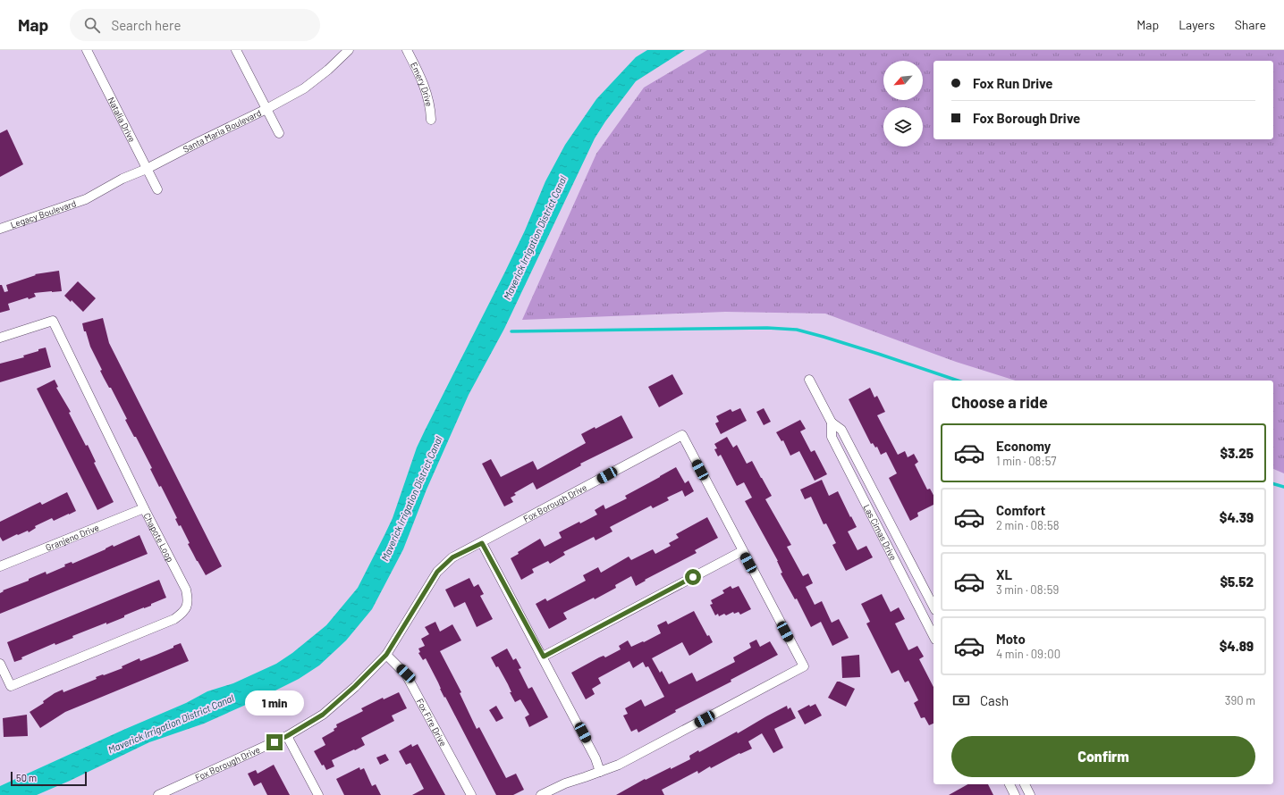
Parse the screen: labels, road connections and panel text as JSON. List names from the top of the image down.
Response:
{
  "streets": {
    "street": [
      "Emery Drive",
      "Natalia Drive",
      "Santa Maria Boulevard",
      "Legacy Boulevard",
      "Fox Borough Drive",
      "Las Cimas Drive",
      "Chapote Loop",
      "Granjeno Drive",
      "Fox Fire Drive"
    ]
  },
  "crossings": [
    ["Natalia Drive", "Santa Maria Boulevard"],
    ["Santa Maria Boulevard", "Legacy Boulevard"],
    ["Fox Borough Drive", "Fox Fire Drive"],
    ["Chapote Loop", "Granjeno Drive"]
  ],
  "water": ["Maverick Irrigation District Canal"],
  "scale_bar": "50 m",
  "north": "bottom left",
  "page": {
    "header": "Map",
    "search": "Search here",
    "nav": ["Map", "Layers", "Share"],
    "banner": ["Fox Run Drive", "Fox Borough Drive"],
    "heading": "Choose a ride",
    "list": [
      {
        "name": "Economy",
        "note": "1 min · 08:57",
        "value": "$3.25"
      },
      {
        "name": "Comfort",
        "note": "2 min · 08:58",
        "value": "$4.39"
      },
      {
        "name": "XL",
        "note": "3 min · 08:59",
        "value": "$5.52"
      },
      {
        "name": "Moto",
        "note": "4 min · 09:00",
        "value": "$4.89"
      }
    ],
    "pay": ["Cash", "390 m"],
    "bubble": "1 min",
    "buttons": "Confirm",
    "scale": "50 m"
  }
}
